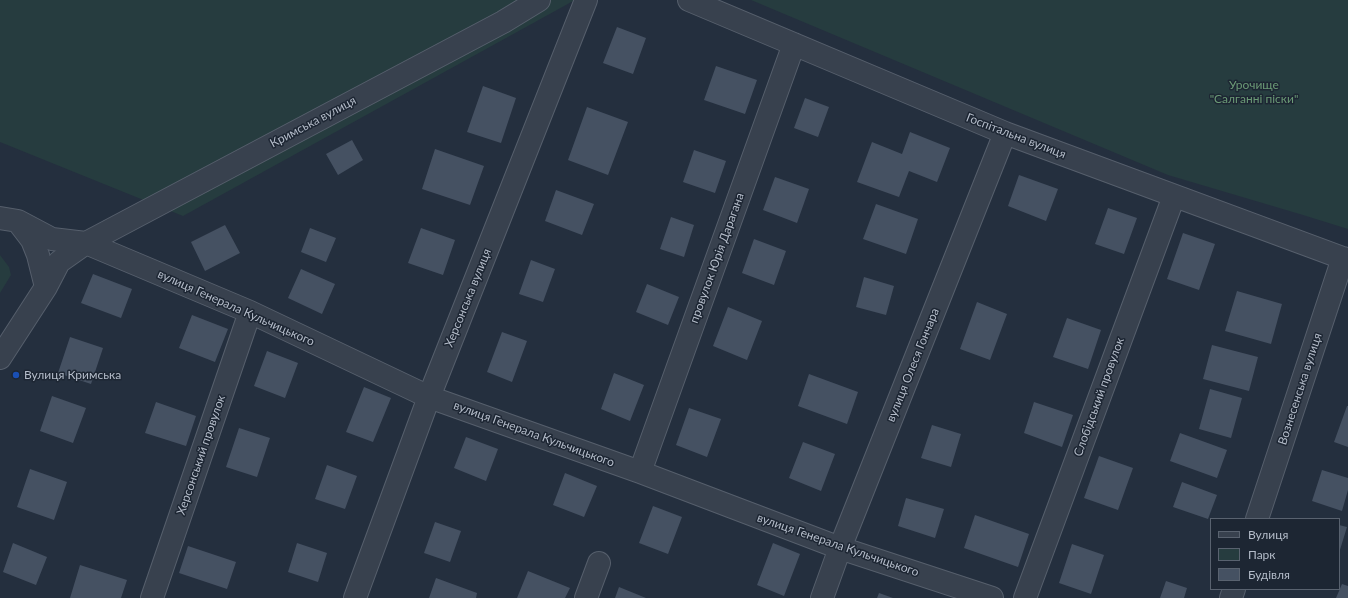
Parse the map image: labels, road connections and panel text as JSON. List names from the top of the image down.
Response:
{
  "streets": {
    "street": [
      "Кримська вулиця",
      "Госпітальна вулиця",
      "провулок Юрія Дарагана",
      "Херсонська вулиця",
      "вулиця Генерала Кульчицького",
      "вулиця Олеся Гончара",
      "Вознесенська вулиця",
      "Слобідський провулок",
      "Херсонський провулок"
    ]
  },
  "crossings": [
    ["Кримська вулиця", "вулиця Генерала Кульчицького"],
    ["Госпітальна вулиця", "провулок Юрія Дарагана"],
    ["Госпітальна вулиця", "вулиця Олеся Гончара"],
    ["Госпітальна вулиця", "Вознесенська вулиця"],
    ["Госпітальна вулиця", "Слобідський провулок"],
    ["провулок Юрія Дарагана", "вулиця Генерала Кульчицького"],
    ["Херсонська вулиця", "вулиця Генерала Кульчицького"],
    ["вулиця Генерала Кульчицького", "вулиця Олеся Гончара"],
    ["вулиця Генерала Кульчицького", "Херсонський провулок"]
  ],
  "parks": ["Урочище \"Салганні піски\""],
  "places": ["Вулиця Кримська"],
  "legend": ["Вулиця", "Парк", "Будівля"]
}
